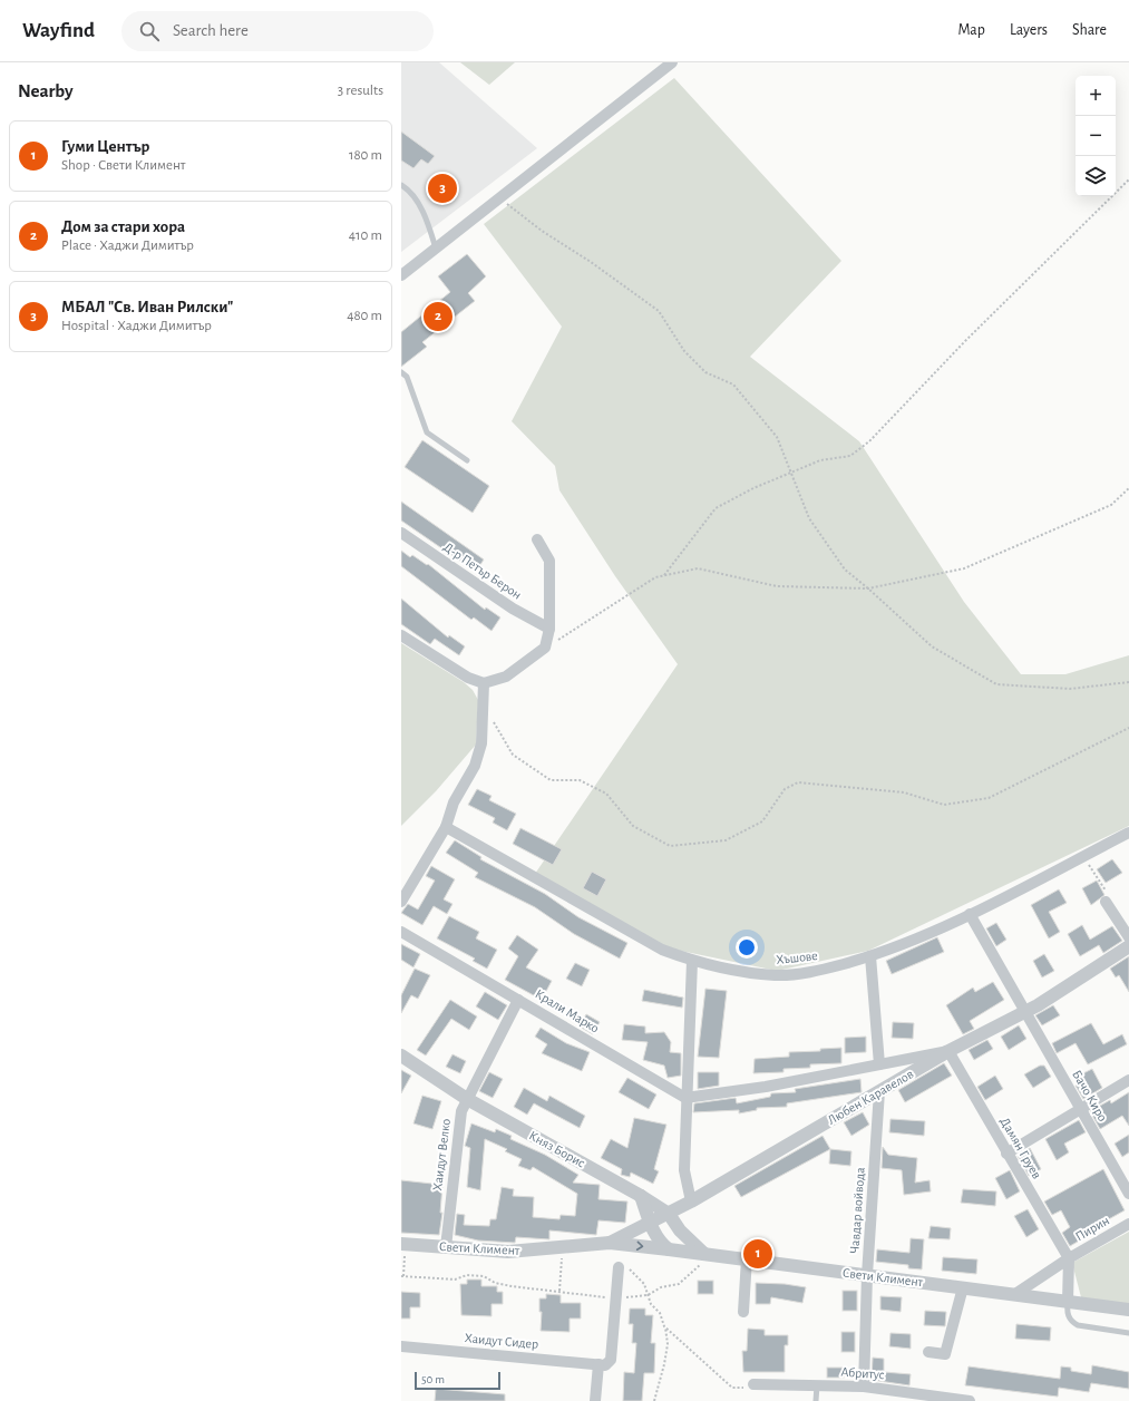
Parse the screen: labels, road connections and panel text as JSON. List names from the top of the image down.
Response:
{
  "streets": {
    "street": [
      "Д-р Петър Берон",
      "Хъшове",
      "Крали Марко",
      "Бачо Киро",
      "Любен Каравелов",
      "Дамян Груев",
      "Княз Борис",
      "Хаидут Велко",
      "Чавдар войвода",
      "Пирин",
      "Свети Климент",
      "Хаидут Сидер",
      "Абритус"
    ]
  },
  "crossings": [
    ["Хъшове", "Бачо Киро"],
    ["Крали Марко", "Хаидут Велко"],
    ["Бачо Киро", "Любен Каравелов"],
    ["Любен Каравелов", "Дамян Груев"],
    ["Любен Каравелов", "Княз Борис"],
    ["Любен Каравелов", "Чавдар войвода"],
    ["Любен Каравелов", "Свети Климент"],
    ["Дамян Груев", "Пирин"],
    ["Княз Борис", "Хаидут Велко"],
    ["Княз Борис", "Свети Климент"],
    ["Хаидут Велко", "Свети Климент"],
    ["Чавдар войвода", "Свети Климент"],
    ["Чавдар войвода", "Абритус"],
    ["Пирин", "Свети Климент"]
  ],
  "scale_bar": "50 m",
  "page": {
    "header": "Wayfind",
    "search": "Search here",
    "nav": ["Map", "Layers", "Share"],
    "heading": ["Nearby", "3 results"],
    "map_buttons": ["+", "−"],
    "list": [
      {
        "mark": "1",
        "name": "Гуми Център",
        "note": "Shop · Свети Климент",
        "value": "180 m"
      },
      {
        "mark": "2",
        "name": "Дом за стари хора",
        "note": "Place · Хаджи Димитър",
        "value": "410 m"
      },
      {
        "mark": "3",
        "name": "МБАЛ \"Св. Иван Рилски\"",
        "note": "Hospital · Хаджи Димитър",
        "value": "480 m"
      }
    ],
    "pins": ["3", "2", "1"],
    "scale": "50 m"
  }
}
